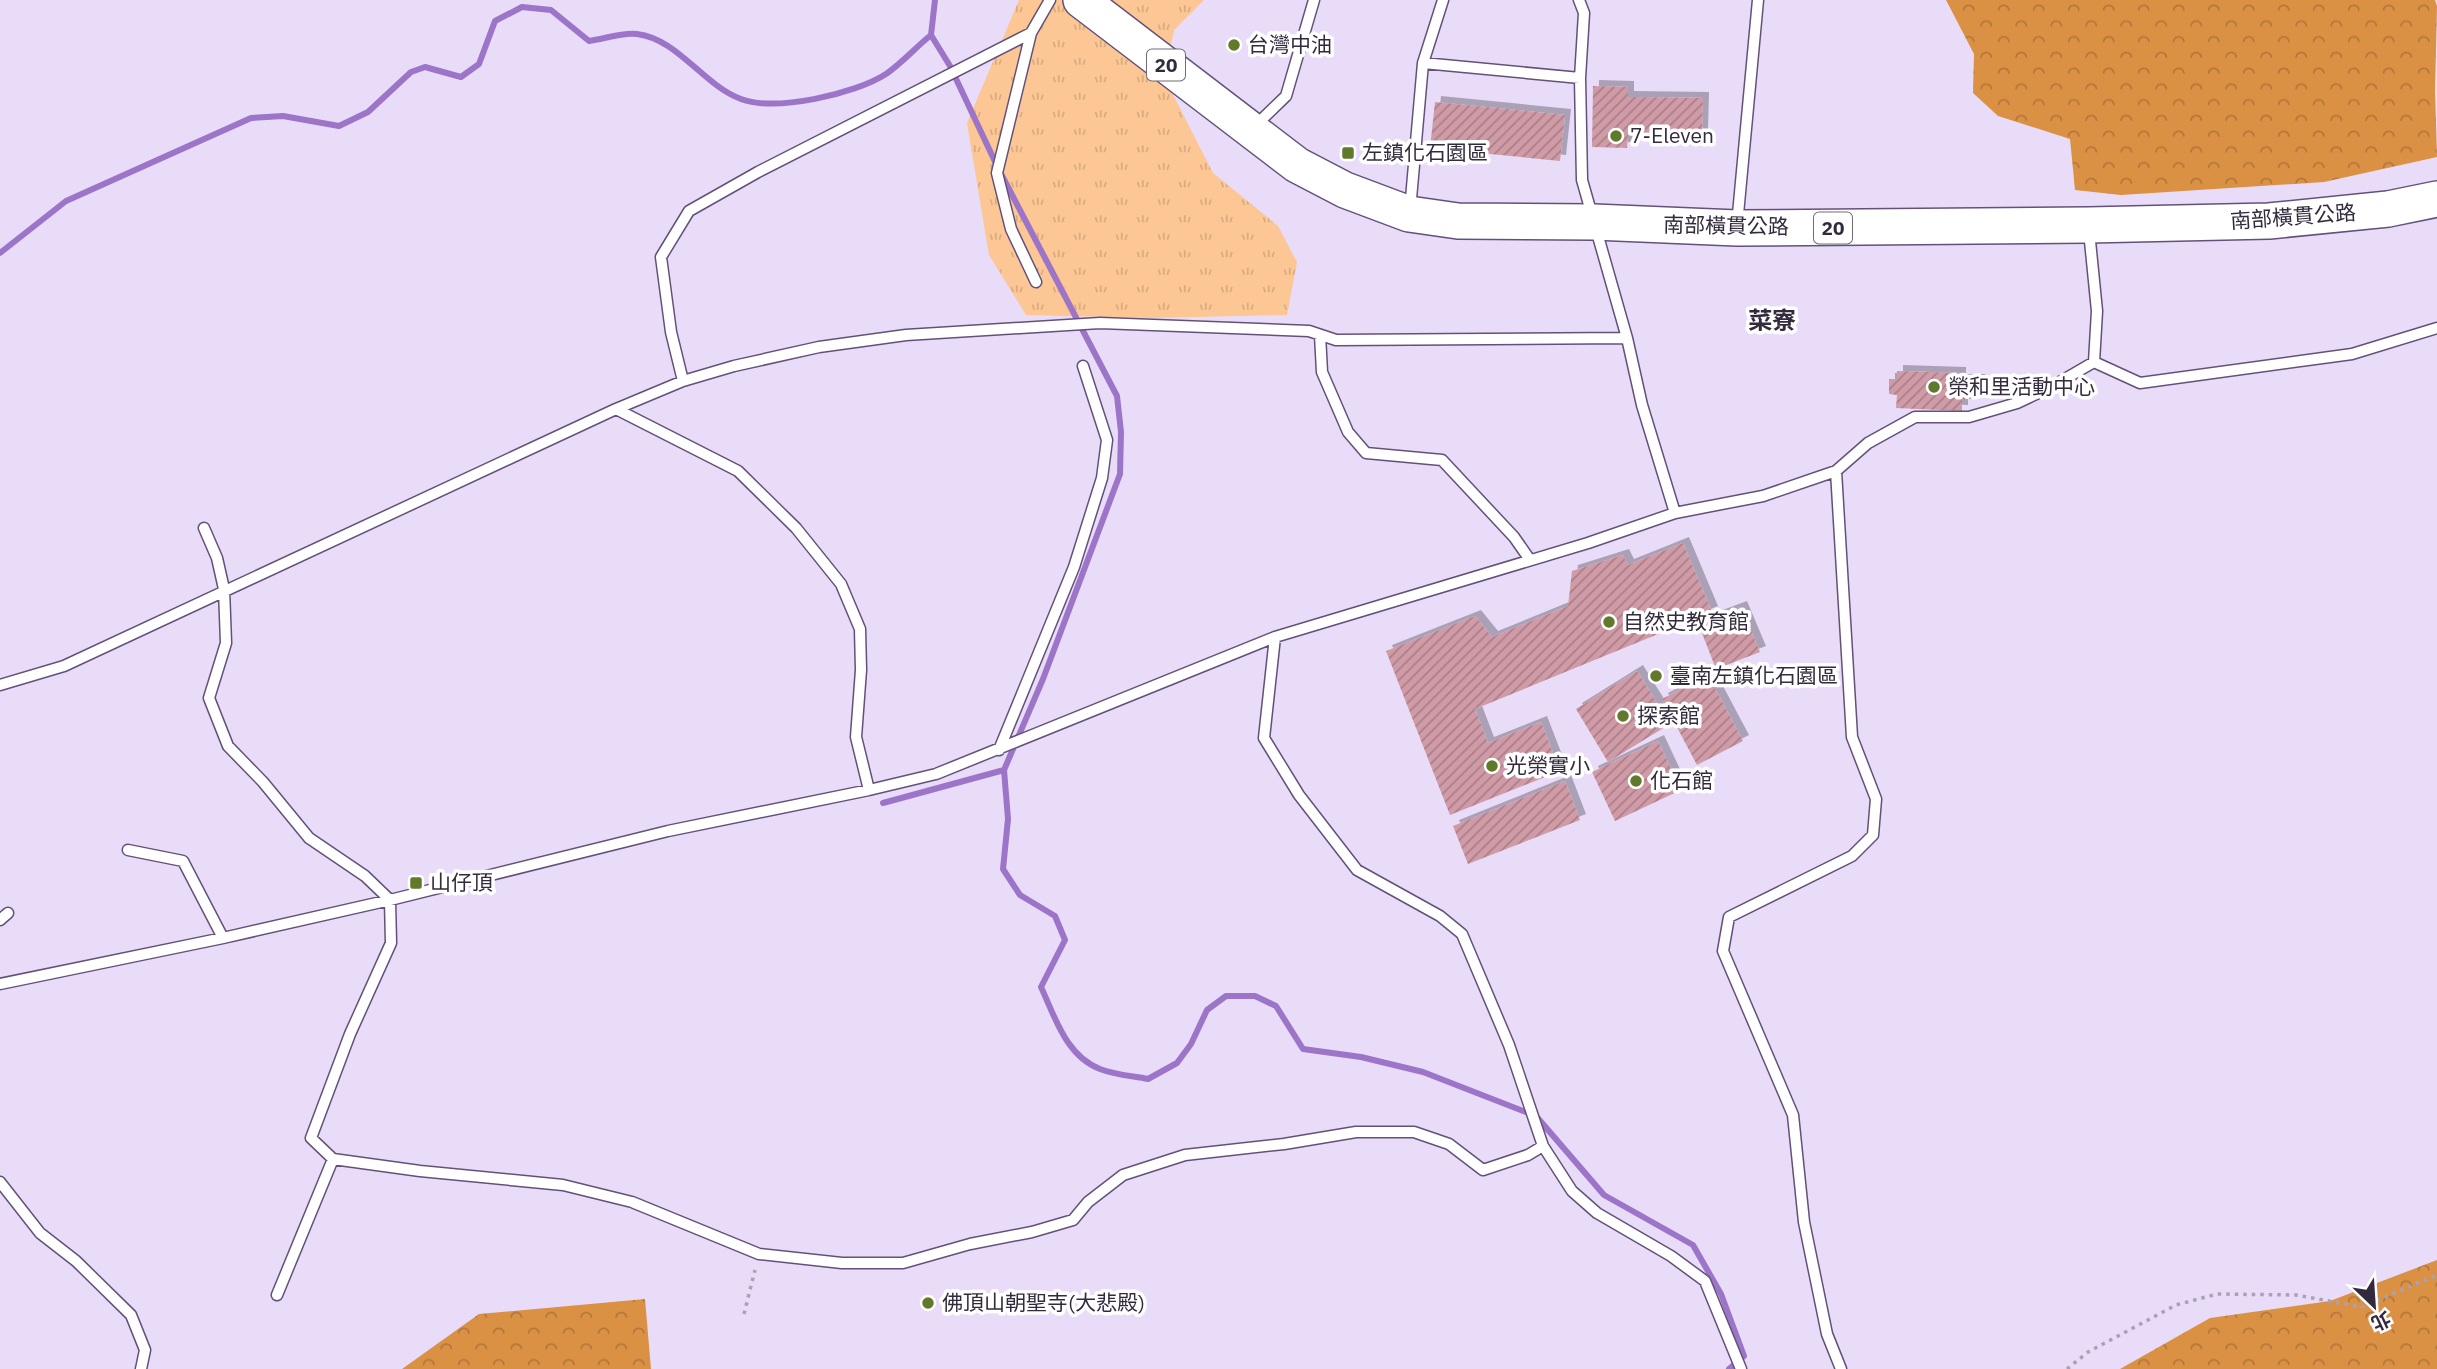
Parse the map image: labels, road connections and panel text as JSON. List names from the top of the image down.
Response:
{
  "streets": {
    "main road": ["20", "南部橫貫公路"]
  },
  "districts": ["菜寮"],
  "places": {
    "other": [
      "台灣中油",
      "7-Eleven",
      "榮和里活動中心",
      "自然史教育館",
      "臺南左鎮化石園區",
      "探索館",
      "光榮實小",
      "化石館",
      "佛頂山朝聖寺(大悲殿)"
    ],
    "transit": ["左鎮化石園區", "山仔頂"]
  },
  "north": "bottom right"
}
